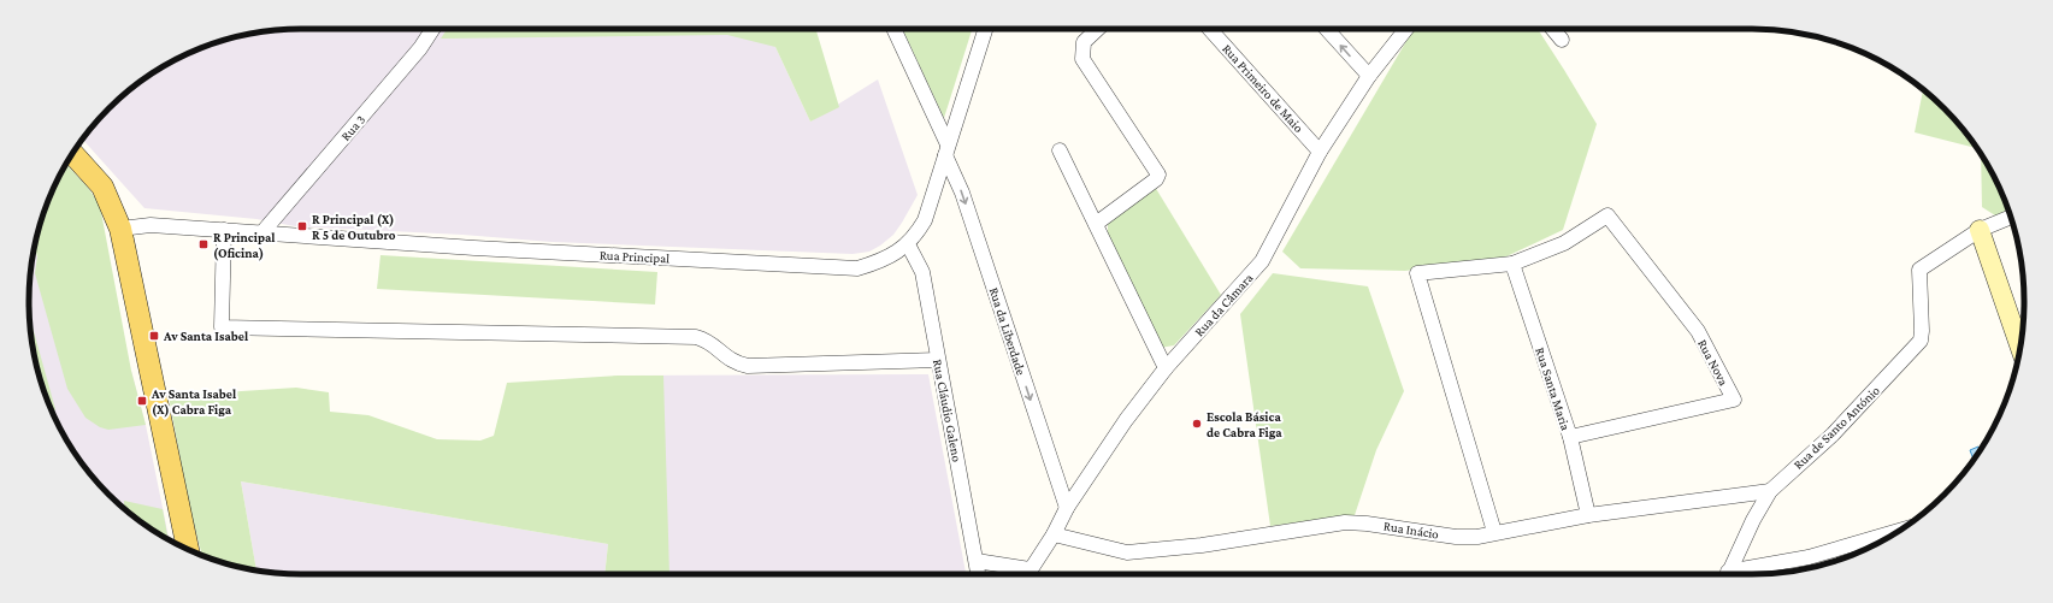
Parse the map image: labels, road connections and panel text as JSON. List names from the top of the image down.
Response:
{
  "streets": {
    "street": [
      "Rua Primeiro de Maio",
      "Rua 3",
      "Rua Principal",
      "Rua da Câmara",
      "Rua da Liberdade",
      "Rua Nova",
      "Rua Santa Maria",
      "Rua Cláudio Galeno",
      "Rua de Santo António",
      "Rua Inácio"
    ]
  },
  "crossings": [
    ["Rua Primeiro de Maio", "Rua da Câmara"],
    ["Rua 3", "Rua Principal"],
    ["Rua Principal", "Rua da Liberdade"],
    ["Rua Principal", "Rua Cláudio Galeno"],
    ["Rua da Câmara", "Rua da Liberdade"],
    ["Rua da Câmara", "Rua Inácio"],
    ["Rua Nova", "Rua Santa Maria"],
    ["Rua Santa Maria", "Rua Inácio"],
    ["Rua de Santo António", "Rua Inácio"]
  ],
  "places": {
    "transit": [
      "R Principal (X) R 5 de Outubro",
      "R Principal (Oficina)",
      "Av Santa Isabel",
      "Av Santa Isabel (X) Cabra Figa"
    ],
    "other": ["Escola Básica de Cabra Figa"]
  }
}
